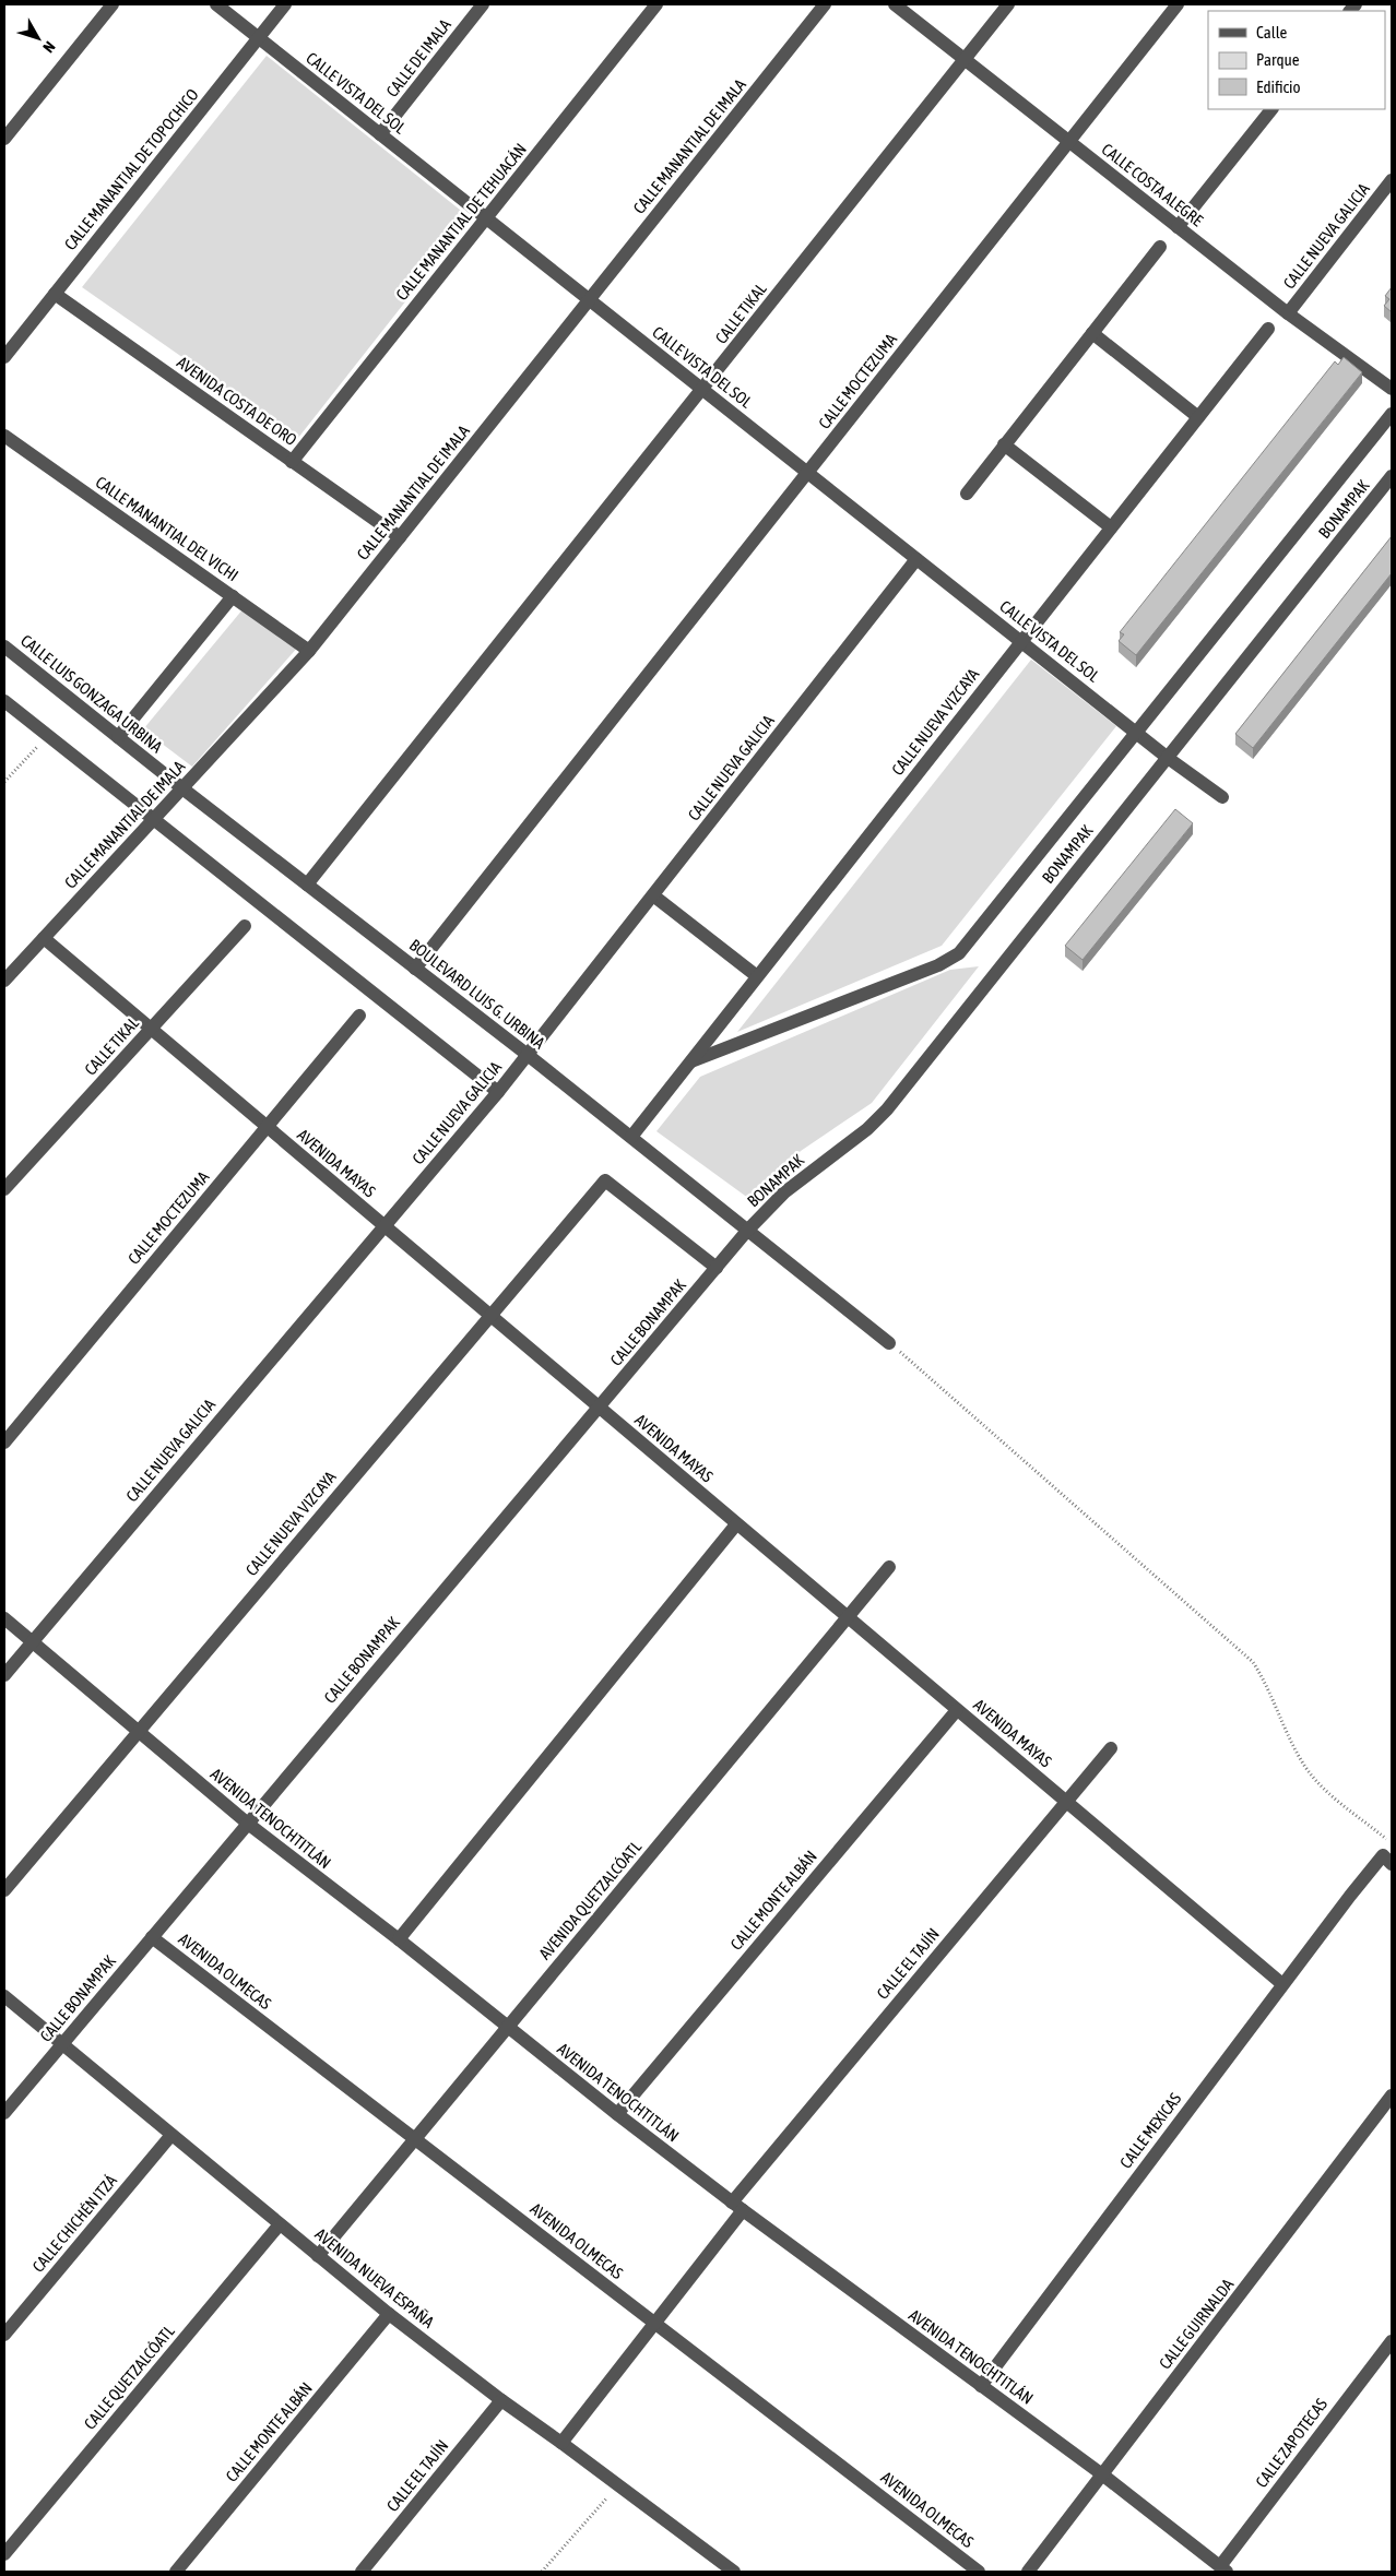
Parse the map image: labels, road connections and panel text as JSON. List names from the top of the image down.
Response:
{
  "streets": {
    "street": [
      "CALLE DE IMALA",
      "CALLE VISTA DEL SOL",
      "CALLE MANANTIAL DE IMALA",
      "CALLE MANANTIAL DE TOPOCHICO",
      "CALLE COSTA ALEGRE",
      "CALLE MANANTIAL DE TEHUACÁN",
      "CALLE NUEVA GALICIA",
      "CALLE TIKAL",
      "CALLE MOCTEZUMA",
      "AVENIDA COSTA DE ORO",
      "BONAMPAK",
      "CALLE MANANTIAL DEL VICHI",
      "CALLE LUIS GONZAGA URBINA",
      "CALLE NUEVA VIZCAYA",
      "BOULEVARD LUIS G. URBINA",
      "AVENIDA MAYAS",
      "CALLE BONAMPAK",
      "AVENIDA TENOCHTITLÁN",
      "AVENIDA QUETZALCÓATL",
      "CALLE MONTE ALBÁN",
      "CALLE EL TAJÍN",
      "AVENIDA OLMECAS",
      "CALLE MEXICAS",
      "CALLE CHICHÉN ITZÁ",
      "AVENIDA NUEVA ESPAÑA",
      "CALLE GUIRNALDA",
      "CALLE QUETZALCÓATL",
      "CALLE ZAPOTECAS"
    ]
  },
  "crossings": [
    ["CALLE DE IMALA", "CALLE VISTA DEL SOL"],
    ["CALLE VISTA DEL SOL", "CALLE MANANTIAL DE IMALA"],
    ["CALLE VISTA DEL SOL", "CALLE MANANTIAL DE TOPOCHICO"],
    ["CALLE VISTA DEL SOL", "CALLE MANANTIAL DE TEHUACÁN"],
    ["CALLE VISTA DEL SOL", "CALLE NUEVA GALICIA"],
    ["CALLE VISTA DEL SOL", "CALLE TIKAL"],
    ["CALLE VISTA DEL SOL", "CALLE MOCTEZUMA"],
    ["CALLE VISTA DEL SOL", "BONAMPAK"],
    ["CALLE VISTA DEL SOL", "CALLE NUEVA VIZCAYA"],
    ["CALLE MANANTIAL DE IMALA", "AVENIDA COSTA DE ORO"],
    ["CALLE MANANTIAL DE IMALA", "CALLE MANANTIAL DEL VICHI"],
    ["CALLE MANANTIAL DE IMALA", "CALLE LUIS GONZAGA URBINA"],
    ["CALLE MANANTIAL DE IMALA", "BOULEVARD LUIS G. URBINA"],
    ["CALLE MANANTIAL DE IMALA", "AVENIDA MAYAS"],
    ["CALLE MANANTIAL DE TOPOCHICO", "AVENIDA COSTA DE ORO"],
    ["CALLE COSTA ALEGRE", "CALLE NUEVA GALICIA"],
    ["CALLE COSTA ALEGRE", "CALLE TIKAL"],
    ["CALLE COSTA ALEGRE", "CALLE MOCTEZUMA"],
    ["CALLE MANANTIAL DE TEHUACÁN", "AVENIDA COSTA DE ORO"],
    ["CALLE NUEVA GALICIA", "BOULEVARD LUIS G. URBINA"],
    ["CALLE NUEVA GALICIA", "AVENIDA MAYAS"],
    ["CALLE NUEVA GALICIA", "AVENIDA TENOCHTITLÁN"],
    ["CALLE TIKAL", "BOULEVARD LUIS G. URBINA"],
    ["CALLE TIKAL", "AVENIDA MAYAS"],
    ["CALLE MOCTEZUMA", "BOULEVARD LUIS G. URBINA"],
    ["CALLE MOCTEZUMA", "AVENIDA MAYAS"],
    ["BONAMPAK", "CALLE NUEVA VIZCAYA"],
    ["BONAMPAK", "BOULEVARD LUIS G. URBINA"],
    ["BONAMPAK", "CALLE BONAMPAK"],
    ["CALLE LUIS GONZAGA URBINA", "BOULEVARD LUIS G. URBINA"],
    ["CALLE NUEVA VIZCAYA", "BOULEVARD LUIS G. URBINA"],
    ["CALLE NUEVA VIZCAYA", "AVENIDA MAYAS"],
    ["CALLE NUEVA VIZCAYA", "CALLE BONAMPAK"],
    ["CALLE NUEVA VIZCAYA", "AVENIDA TENOCHTITLÁN"],
    ["BOULEVARD LUIS G. URBINA", "CALLE BONAMPAK"],
    ["AVENIDA MAYAS", "CALLE BONAMPAK"],
    ["AVENIDA MAYAS", "AVENIDA QUETZALCÓATL"],
    ["AVENIDA MAYAS", "CALLE MONTE ALBÁN"],
    ["AVENIDA MAYAS", "CALLE EL TAJÍN"],
    ["AVENIDA MAYAS", "CALLE MEXICAS"],
    ["CALLE BONAMPAK", "AVENIDA TENOCHTITLÁN"],
    ["CALLE BONAMPAK", "AVENIDA OLMECAS"],
    ["CALLE BONAMPAK", "AVENIDA NUEVA ESPAÑA"],
    ["AVENIDA TENOCHTITLÁN", "AVENIDA QUETZALCÓATL"],
    ["AVENIDA TENOCHTITLÁN", "CALLE MONTE ALBÁN"],
    ["AVENIDA TENOCHTITLÁN", "CALLE EL TAJÍN"],
    ["AVENIDA TENOCHTITLÁN", "CALLE MEXICAS"],
    ["AVENIDA TENOCHTITLÁN", "CALLE GUIRNALDA"],
    ["AVENIDA TENOCHTITLÁN", "CALLE ZAPOTECAS"],
    ["AVENIDA QUETZALCÓATL", "AVENIDA OLMECAS"],
    ["AVENIDA QUETZALCÓATL", "AVENIDA NUEVA ESPAÑA"],
    ["CALLE MONTE ALBÁN", "AVENIDA NUEVA ESPAÑA"],
    ["CALLE EL TAJÍN", "AVENIDA OLMECAS"],
    ["CALLE EL TAJÍN", "AVENIDA NUEVA ESPAÑA"],
    ["CALLE CHICHÉN ITZÁ", "AVENIDA NUEVA ESPAÑA"],
    ["AVENIDA NUEVA ESPAÑA", "CALLE QUETZALCÓATL"]
  ],
  "legend": ["Calle", "Parque", "Edificio"],
  "north": "bottom right"
}
